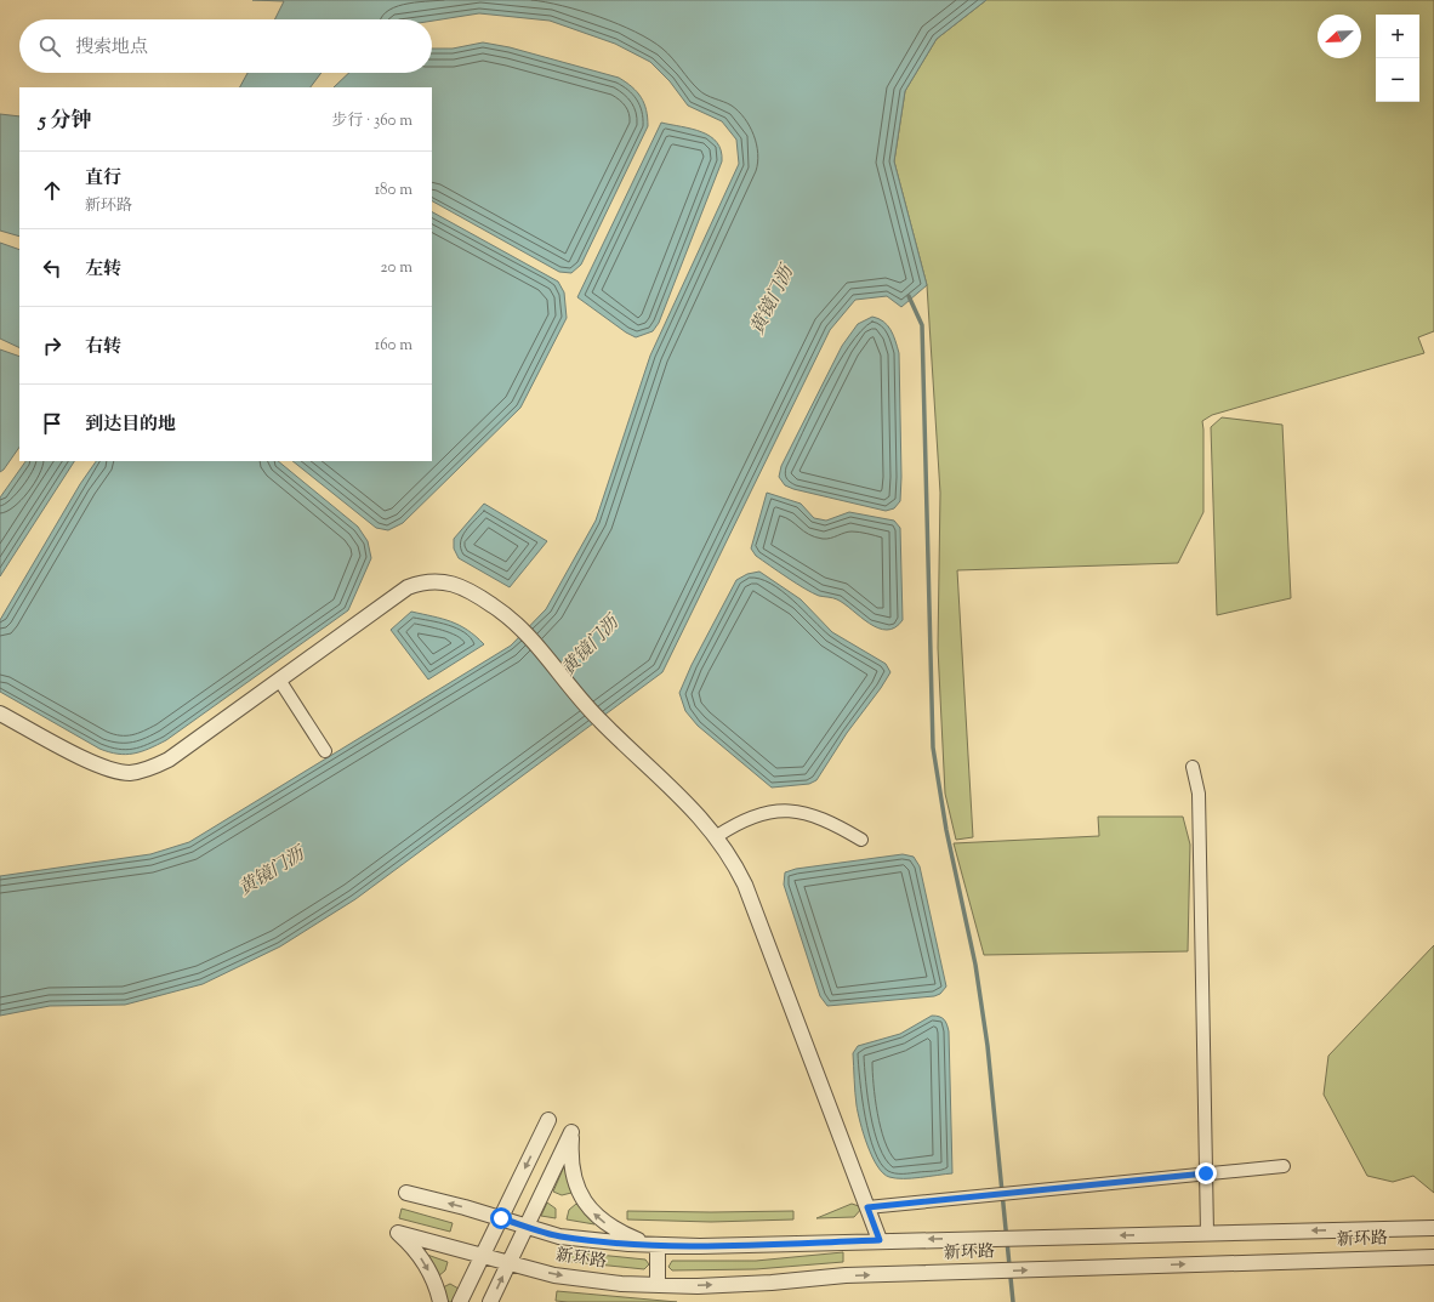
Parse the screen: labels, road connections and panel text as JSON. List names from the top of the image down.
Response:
{
  "streets": {
    "street": ["新环路"]
  },
  "water": ["黄镜门沥"],
  "north": "bottom left",
  "page": {
    "map_buttons": ["+", "−"],
    "search": "搜索地点",
    "heading": ["5 分钟", "步行 · 360 m"],
    "list": [
      ["直行", "新环路", "180 m"],
      ["左转", "20 m"],
      ["右转", "160 m"],
      "到达目的地"
    ]
  }
}
